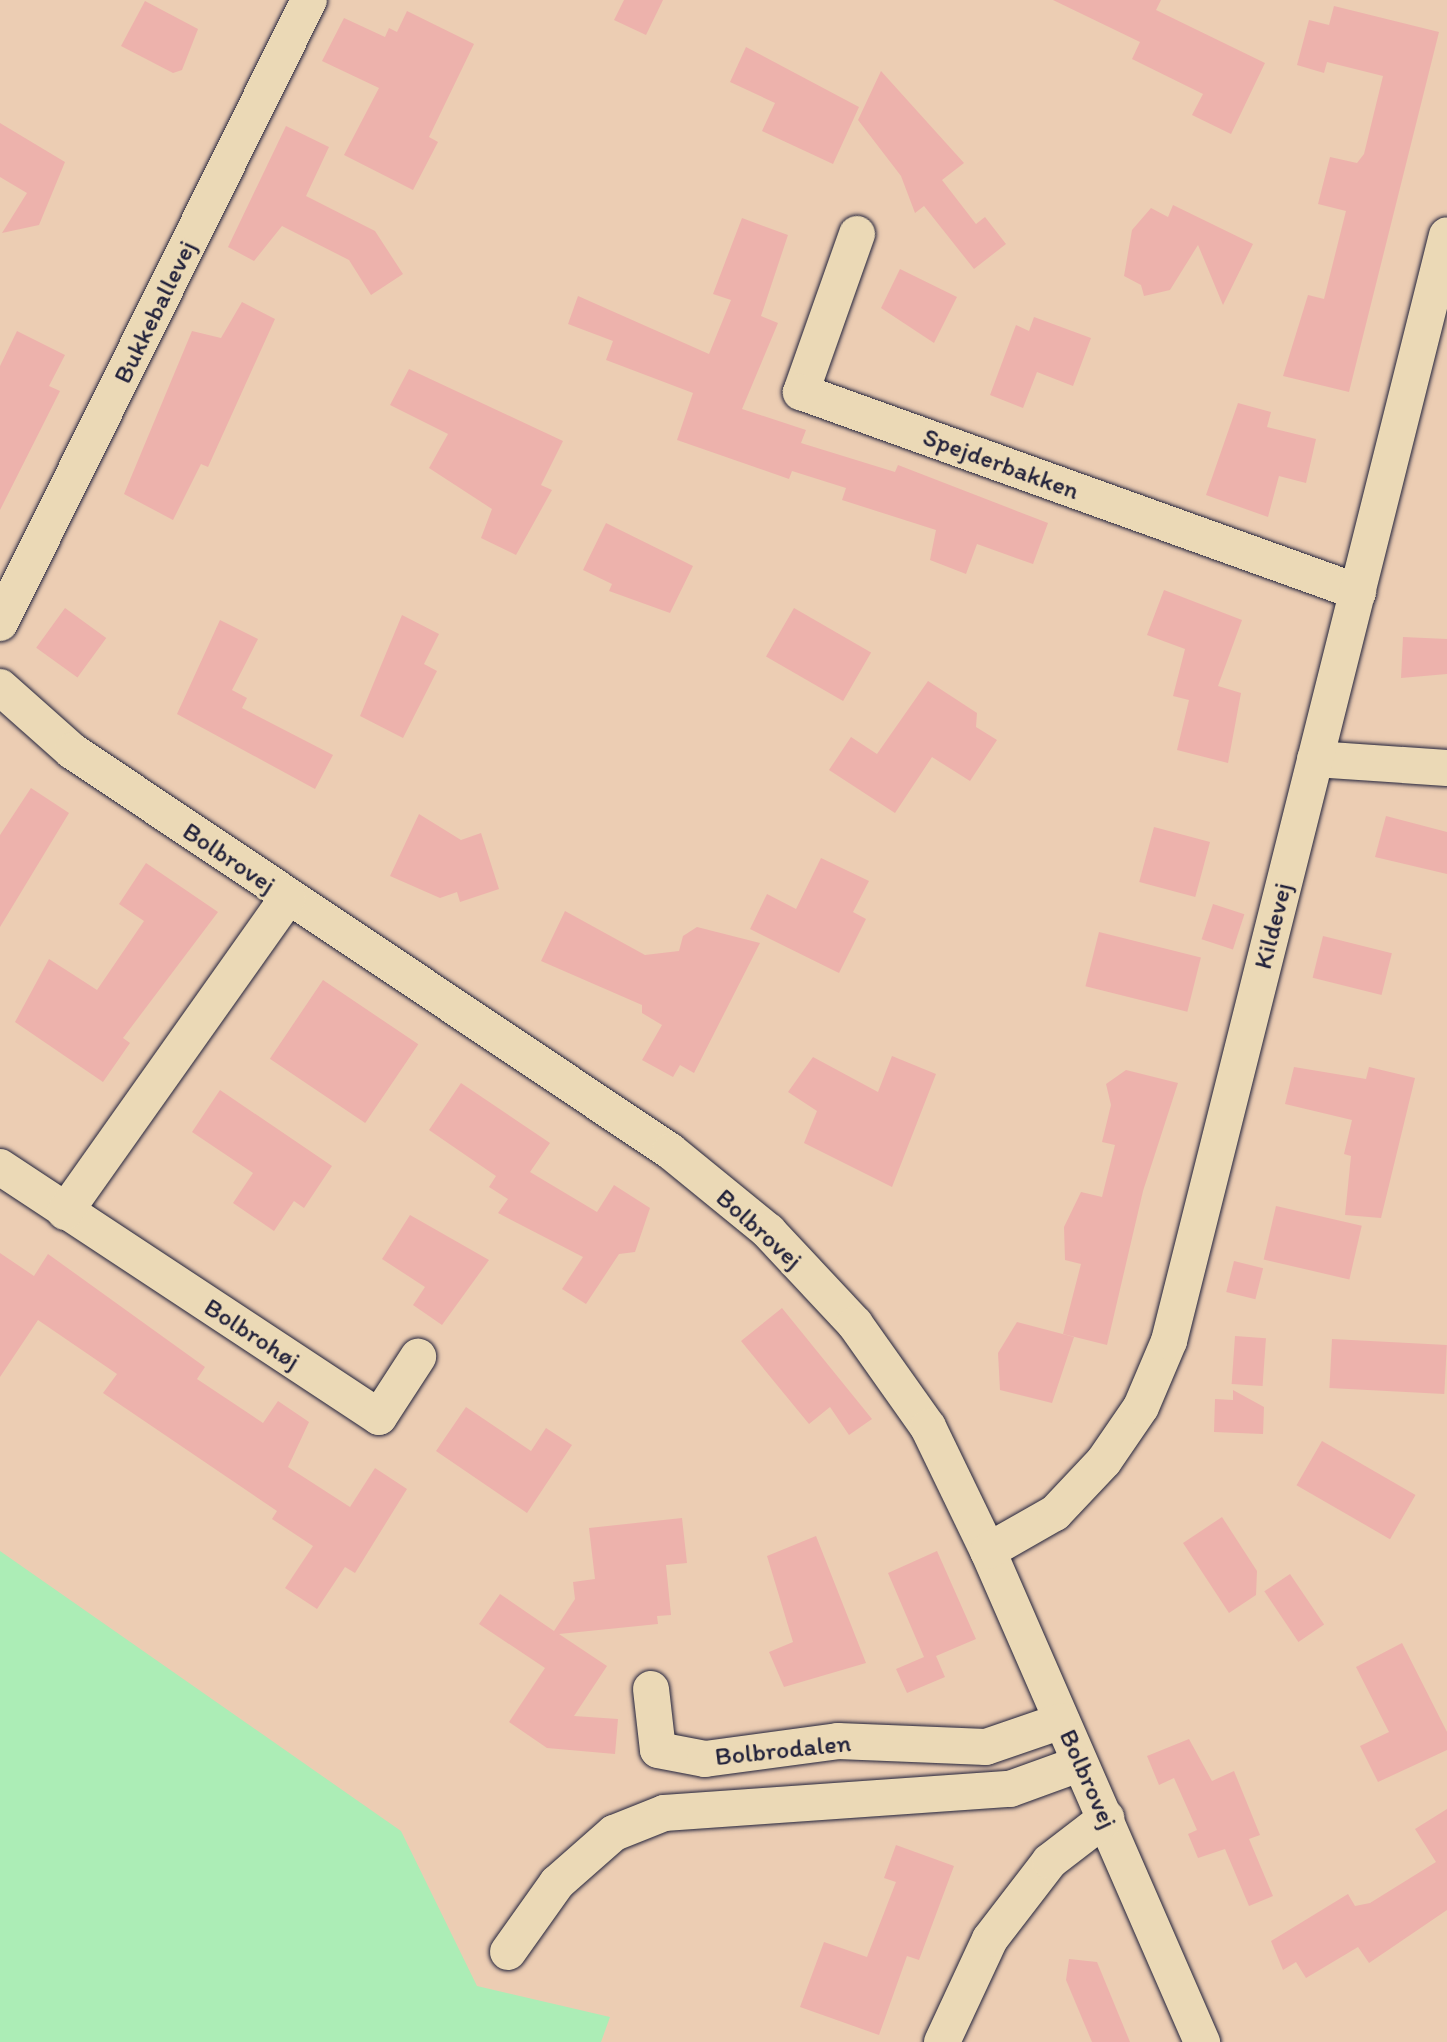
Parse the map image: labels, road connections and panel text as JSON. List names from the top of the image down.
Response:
{
  "streets": {
    "street": [
      "Bukkeballevej",
      "Spejderbakken",
      "Bolbrovej",
      "Kildevej",
      "Bolbrohøj",
      "Bolbrodalen"
    ]
  },
  "crossings": [
    ["Spejderbakken", "Kildevej"],
    ["Bolbrovej", "Kildevej"],
    ["Bolbrovej", "Bolbrodalen"]
  ]
}
